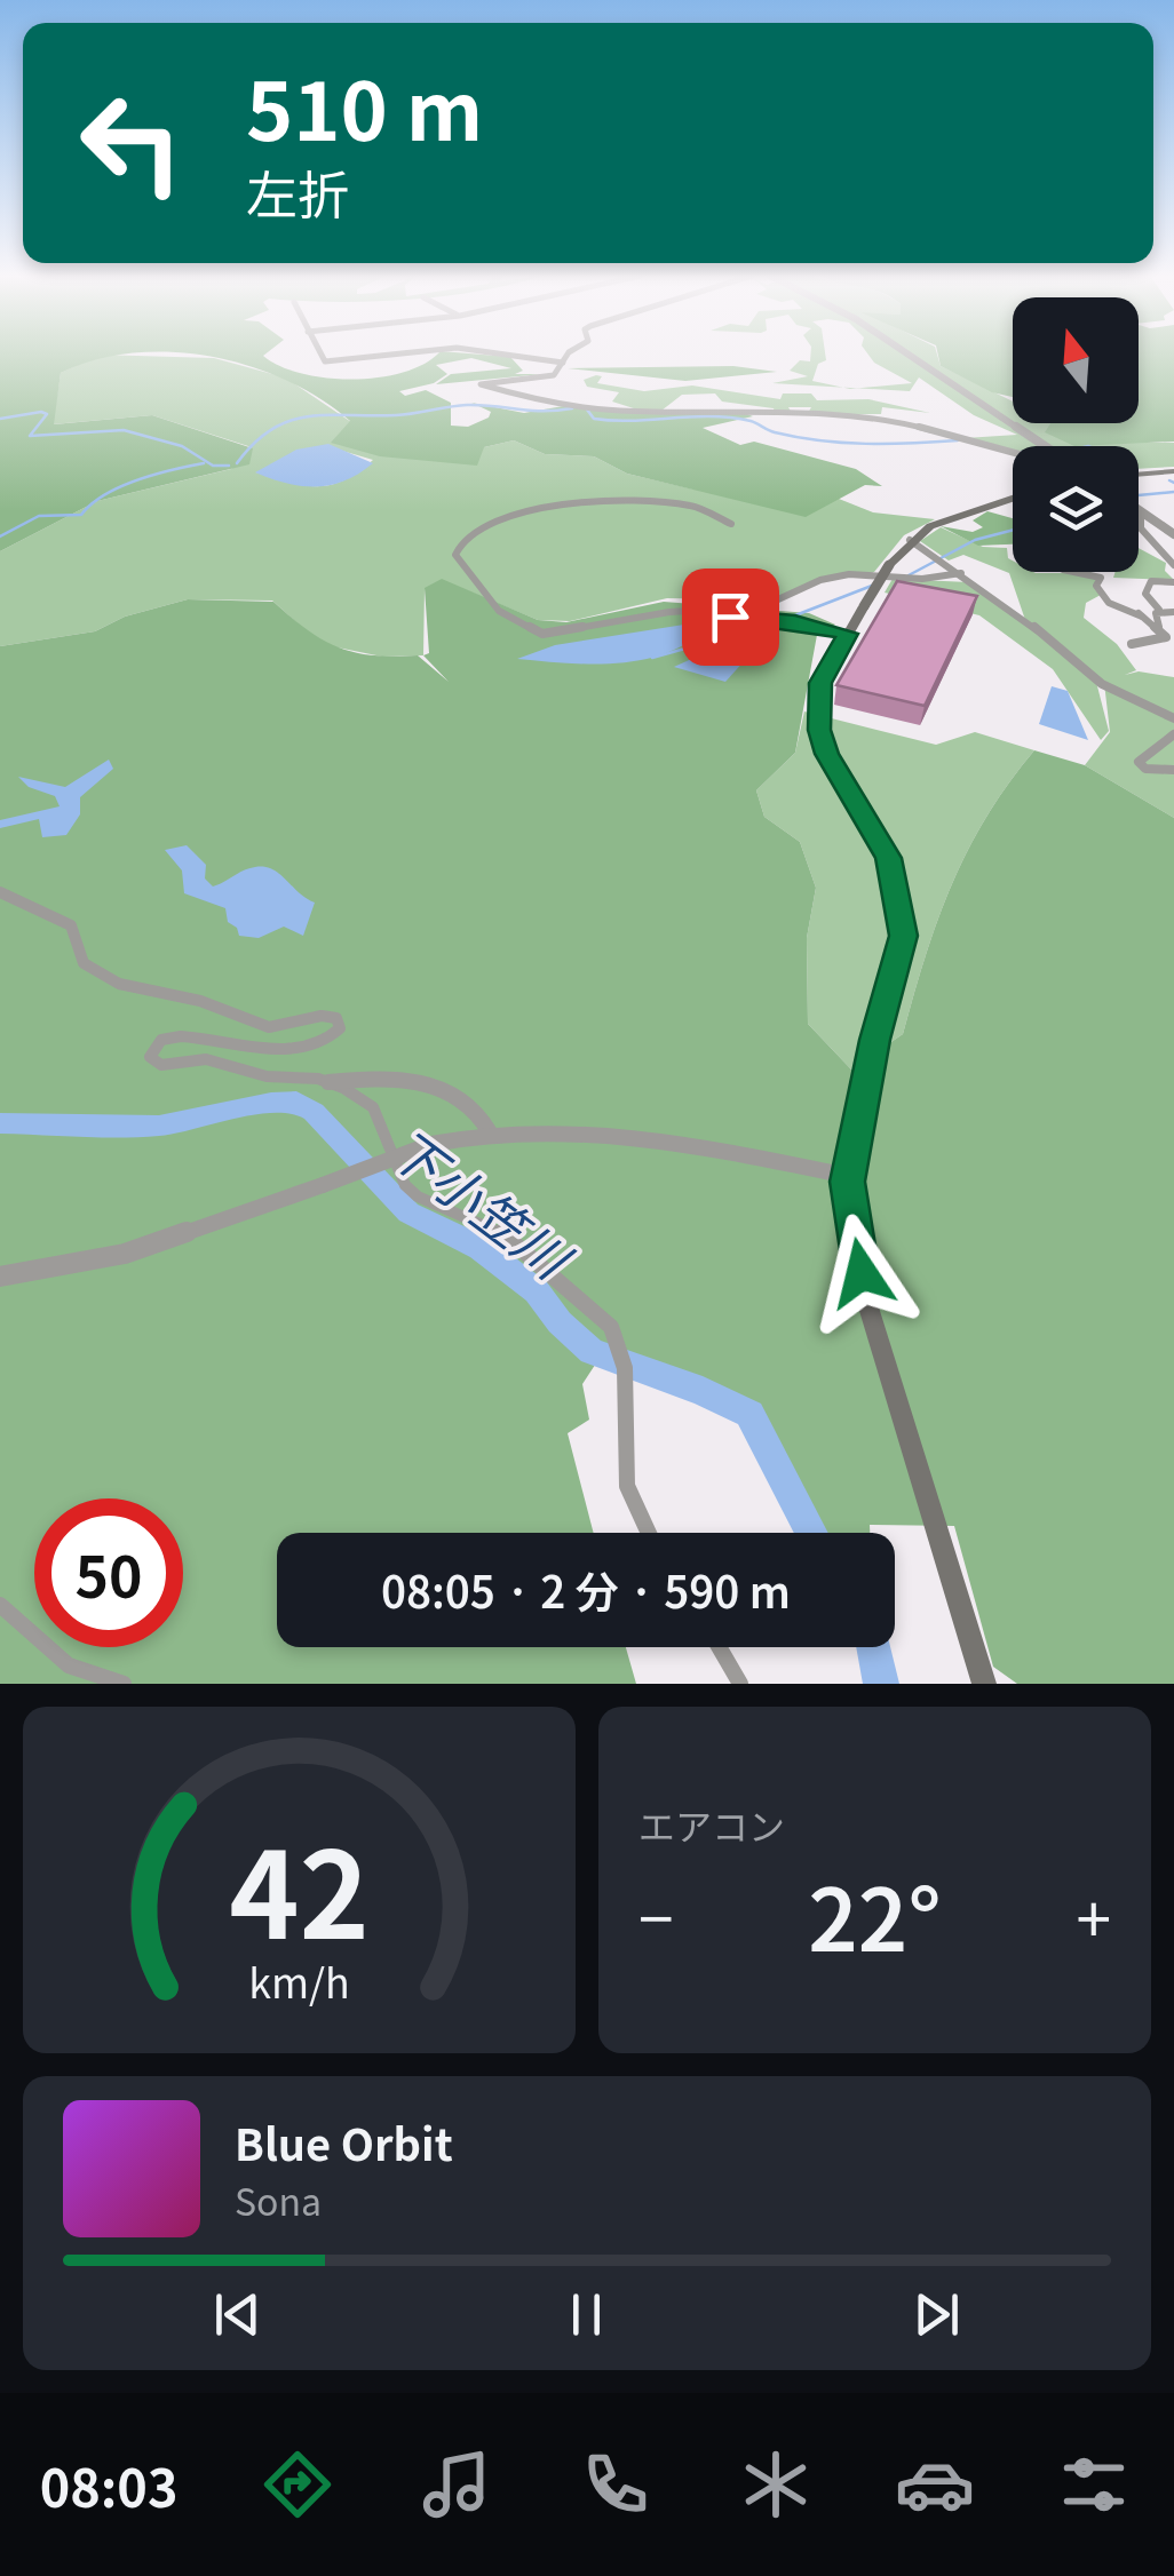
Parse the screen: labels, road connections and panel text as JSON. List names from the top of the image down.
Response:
{
  "water": ["下小笠川"],
  "north": "top",
  "page": {
    "turn": ["510 m", "左折"],
    "limit": "50",
    "trip": "08:05 · 2 分 · 590 m",
    "tile": "エアコン",
    "heat": ["−", "22°", "+"],
    "song": ["Blue Orbit", "Sona"],
    "tabs": "08:03",
    "gauge": ["42", "km/h"]
  }
}
